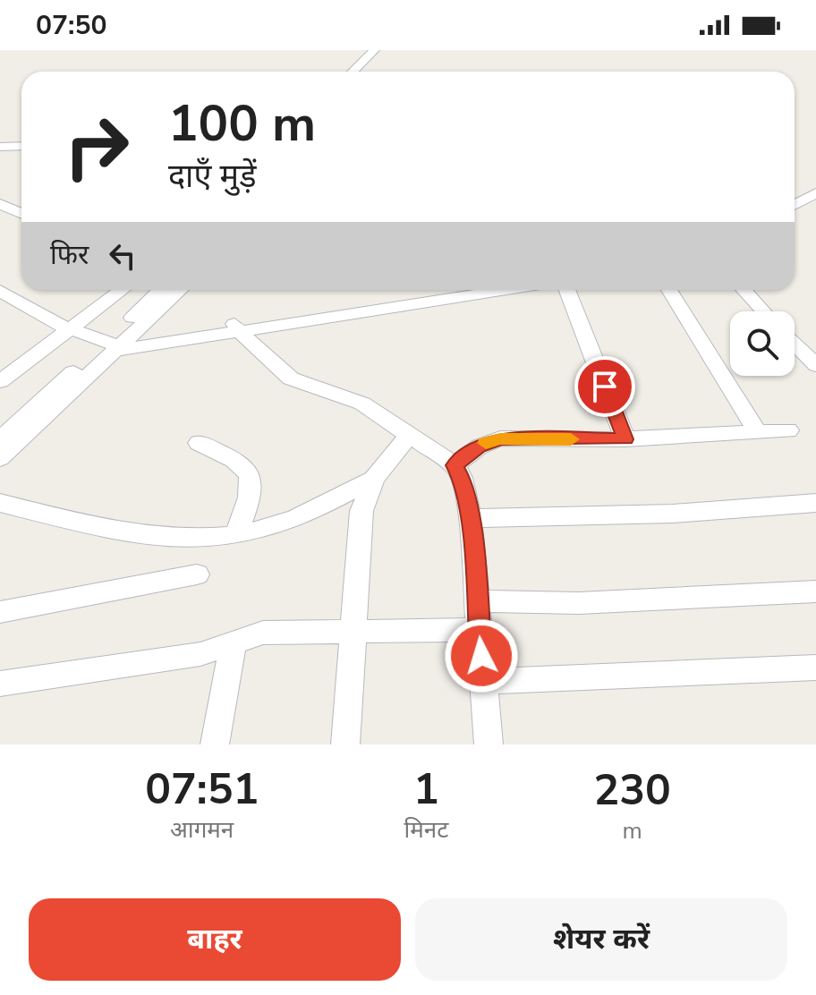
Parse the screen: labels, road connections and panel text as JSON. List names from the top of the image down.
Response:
{
  "page": {
    "status": "07:50",
    "turn": ["100 m", "दाएँ मुड़ें"],
    "then": "फिर",
    "eta": [
      "07:51",
      "आगमन",
      "1",
      "मिनट",
      "230",
      "m"
    ],
    "buttons": ["बाहर", "शेयर करें"]
  }
}
